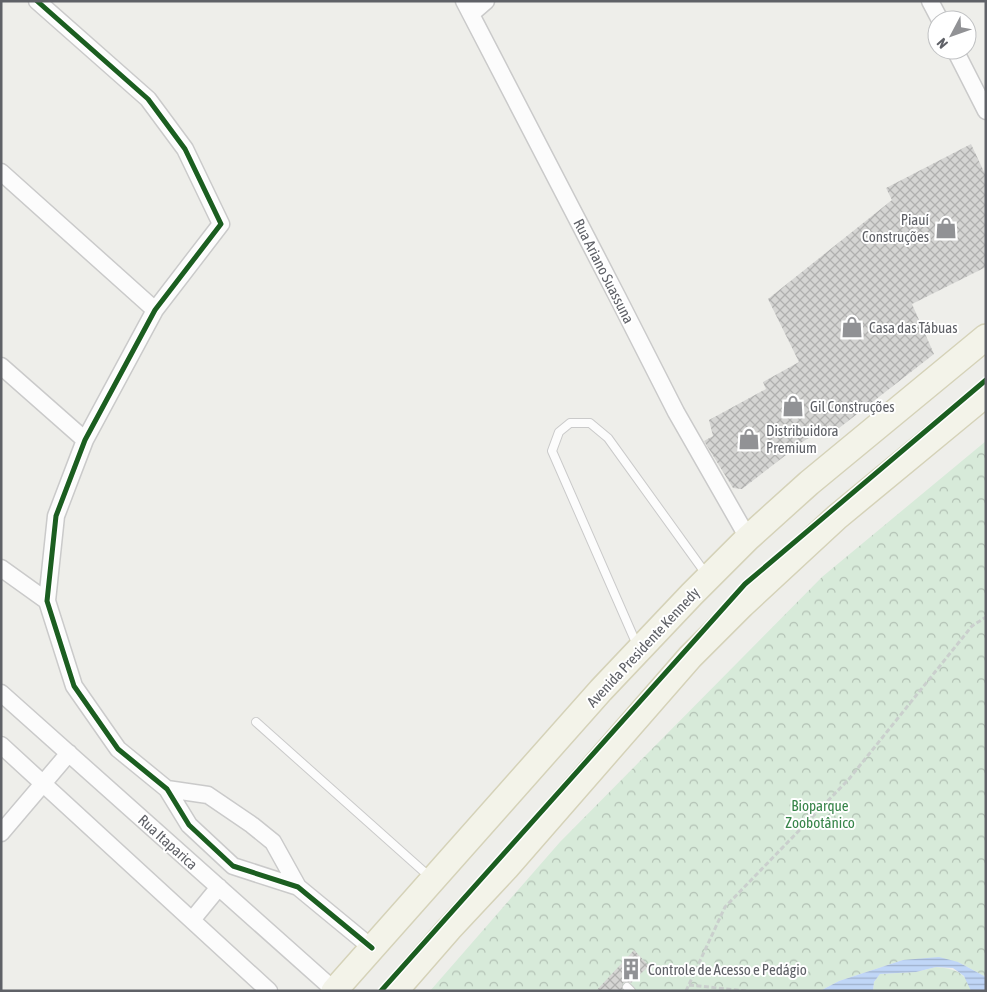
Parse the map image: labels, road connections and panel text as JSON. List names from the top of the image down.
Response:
{
  "streets": {
    "main road": ["Avenida Presidente Kennedy"],
    "street": ["Rua Ariano Suassuna", "Rua Itaparica"]
  },
  "crossings": [
    ["Rua Ariano Suassuna", "Avenida Presidente Kennedy"],
    ["Avenida Presidente Kennedy", "Rua Itaparica"]
  ],
  "parks": ["Bioparque Zoobotânico"],
  "places": {
    "shop": [
      "Piauí Construções",
      "Casa das Tábuas",
      "Gil Construções",
      "Distribuidora Premium"
    ],
    "building": ["Controle de Acesso e Pedágio"]
  },
  "north": "bottom left"
}
